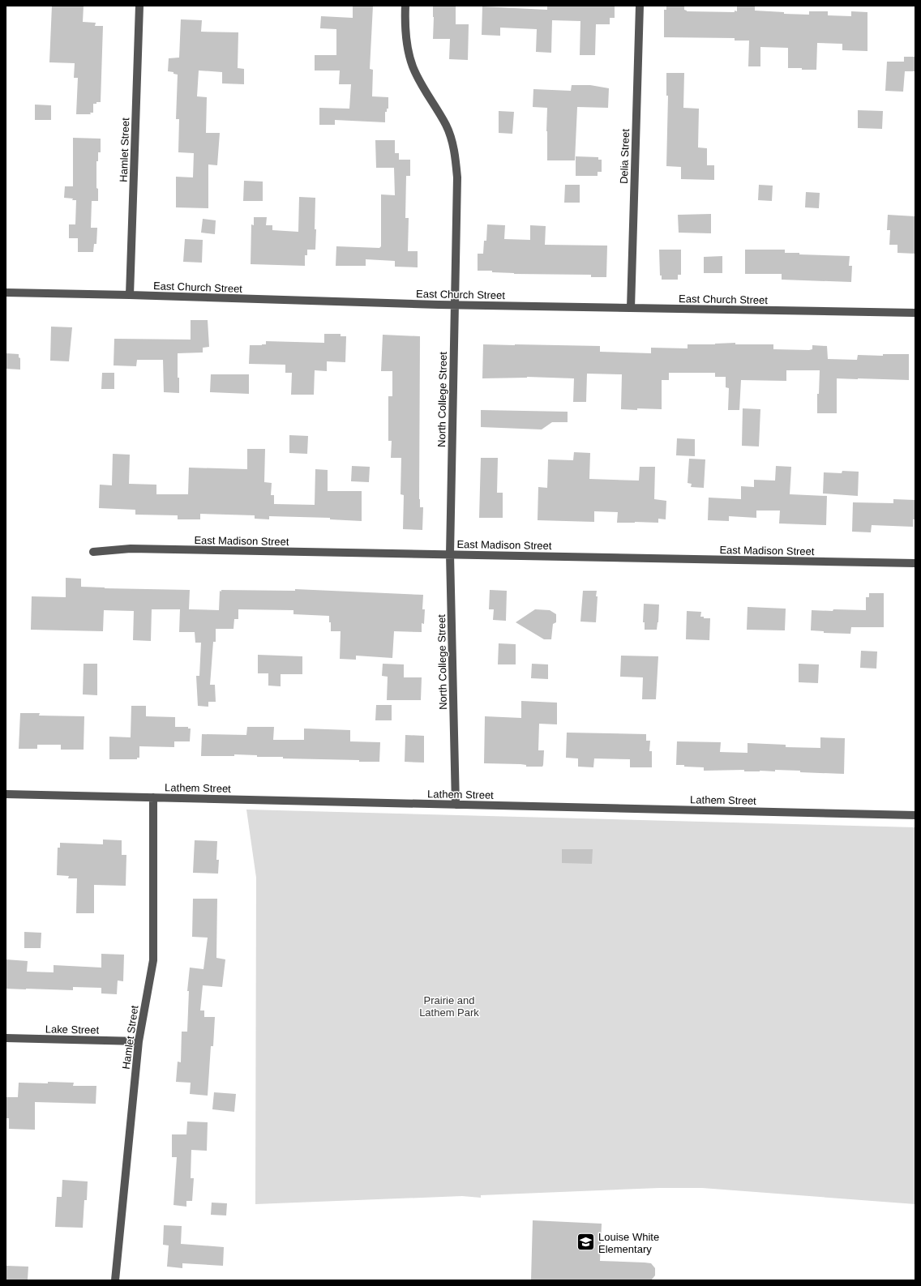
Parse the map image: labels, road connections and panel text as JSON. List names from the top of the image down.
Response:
{
  "streets": {
    "street": [
      "Hamlet Street",
      "Delia Street",
      "East Church Street",
      "North College Street",
      "East Madison Street",
      "Lathem Street",
      "Lake Street"
    ]
  },
  "crossings": [
    ["Hamlet Street", "East Church Street"],
    ["Hamlet Street", "Lathem Street"],
    ["Hamlet Street", "Lake Street"],
    ["Delia Street", "East Church Street"],
    ["East Church Street", "North College Street"],
    ["North College Street", "East Madison Street"],
    ["North College Street", "Lathem Street"]
  ],
  "parks": ["Prairie and Lathem Park"],
  "places": {
    "school or university": ["Louise White Elementary"]
  }
}
